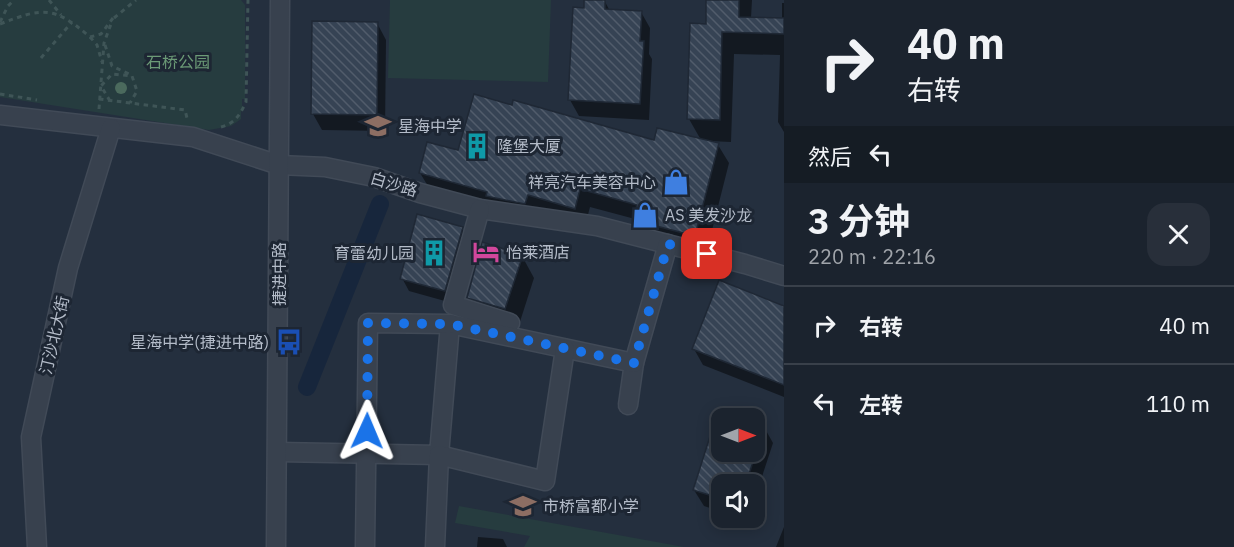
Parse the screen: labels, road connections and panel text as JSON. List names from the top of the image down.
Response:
{
  "streets": {
    "street": ["白沙路", "捷进中路", "汀沙北大街"]
  },
  "crossings": [
    ["白沙路", "捷进中路"],
    ["白沙路", "汀沙北大街"]
  ],
  "parks": ["石桥公园"],
  "places": {
    "school or university": ["星海中学", "市桥富都小学"],
    "building": ["隆堡大厦", "育蕾幼儿园"],
    "shop": ["祥亮汽车美容中心", "AS 美发沙龙"],
    "hotel": ["怡莱酒店"],
    "bus stop": ["星海中学(捷进中路)"]
  },
  "north": "right",
  "page": {
    "turn": ["40 m", "右转"],
    "then": "然后",
    "heading": ["3 分钟", "220 m · 22:16"],
    "list": [
      {
        "name": "右转",
        "value": "40 m"
      },
      {
        "name": "左转",
        "value": "110 m"
      }
    ]
  }
}
